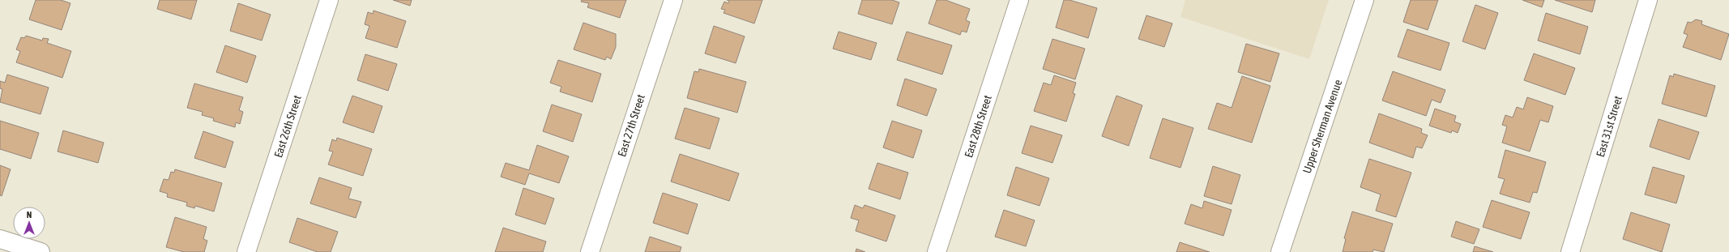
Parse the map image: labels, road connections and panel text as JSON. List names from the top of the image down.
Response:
{
  "streets": {
    "street": [
      "East 27th Street",
      "East 26th Street",
      "East 28th Street",
      "Upper Sherman Avenue",
      "East 31st Street"
    ]
  },
  "north": "top"
}
